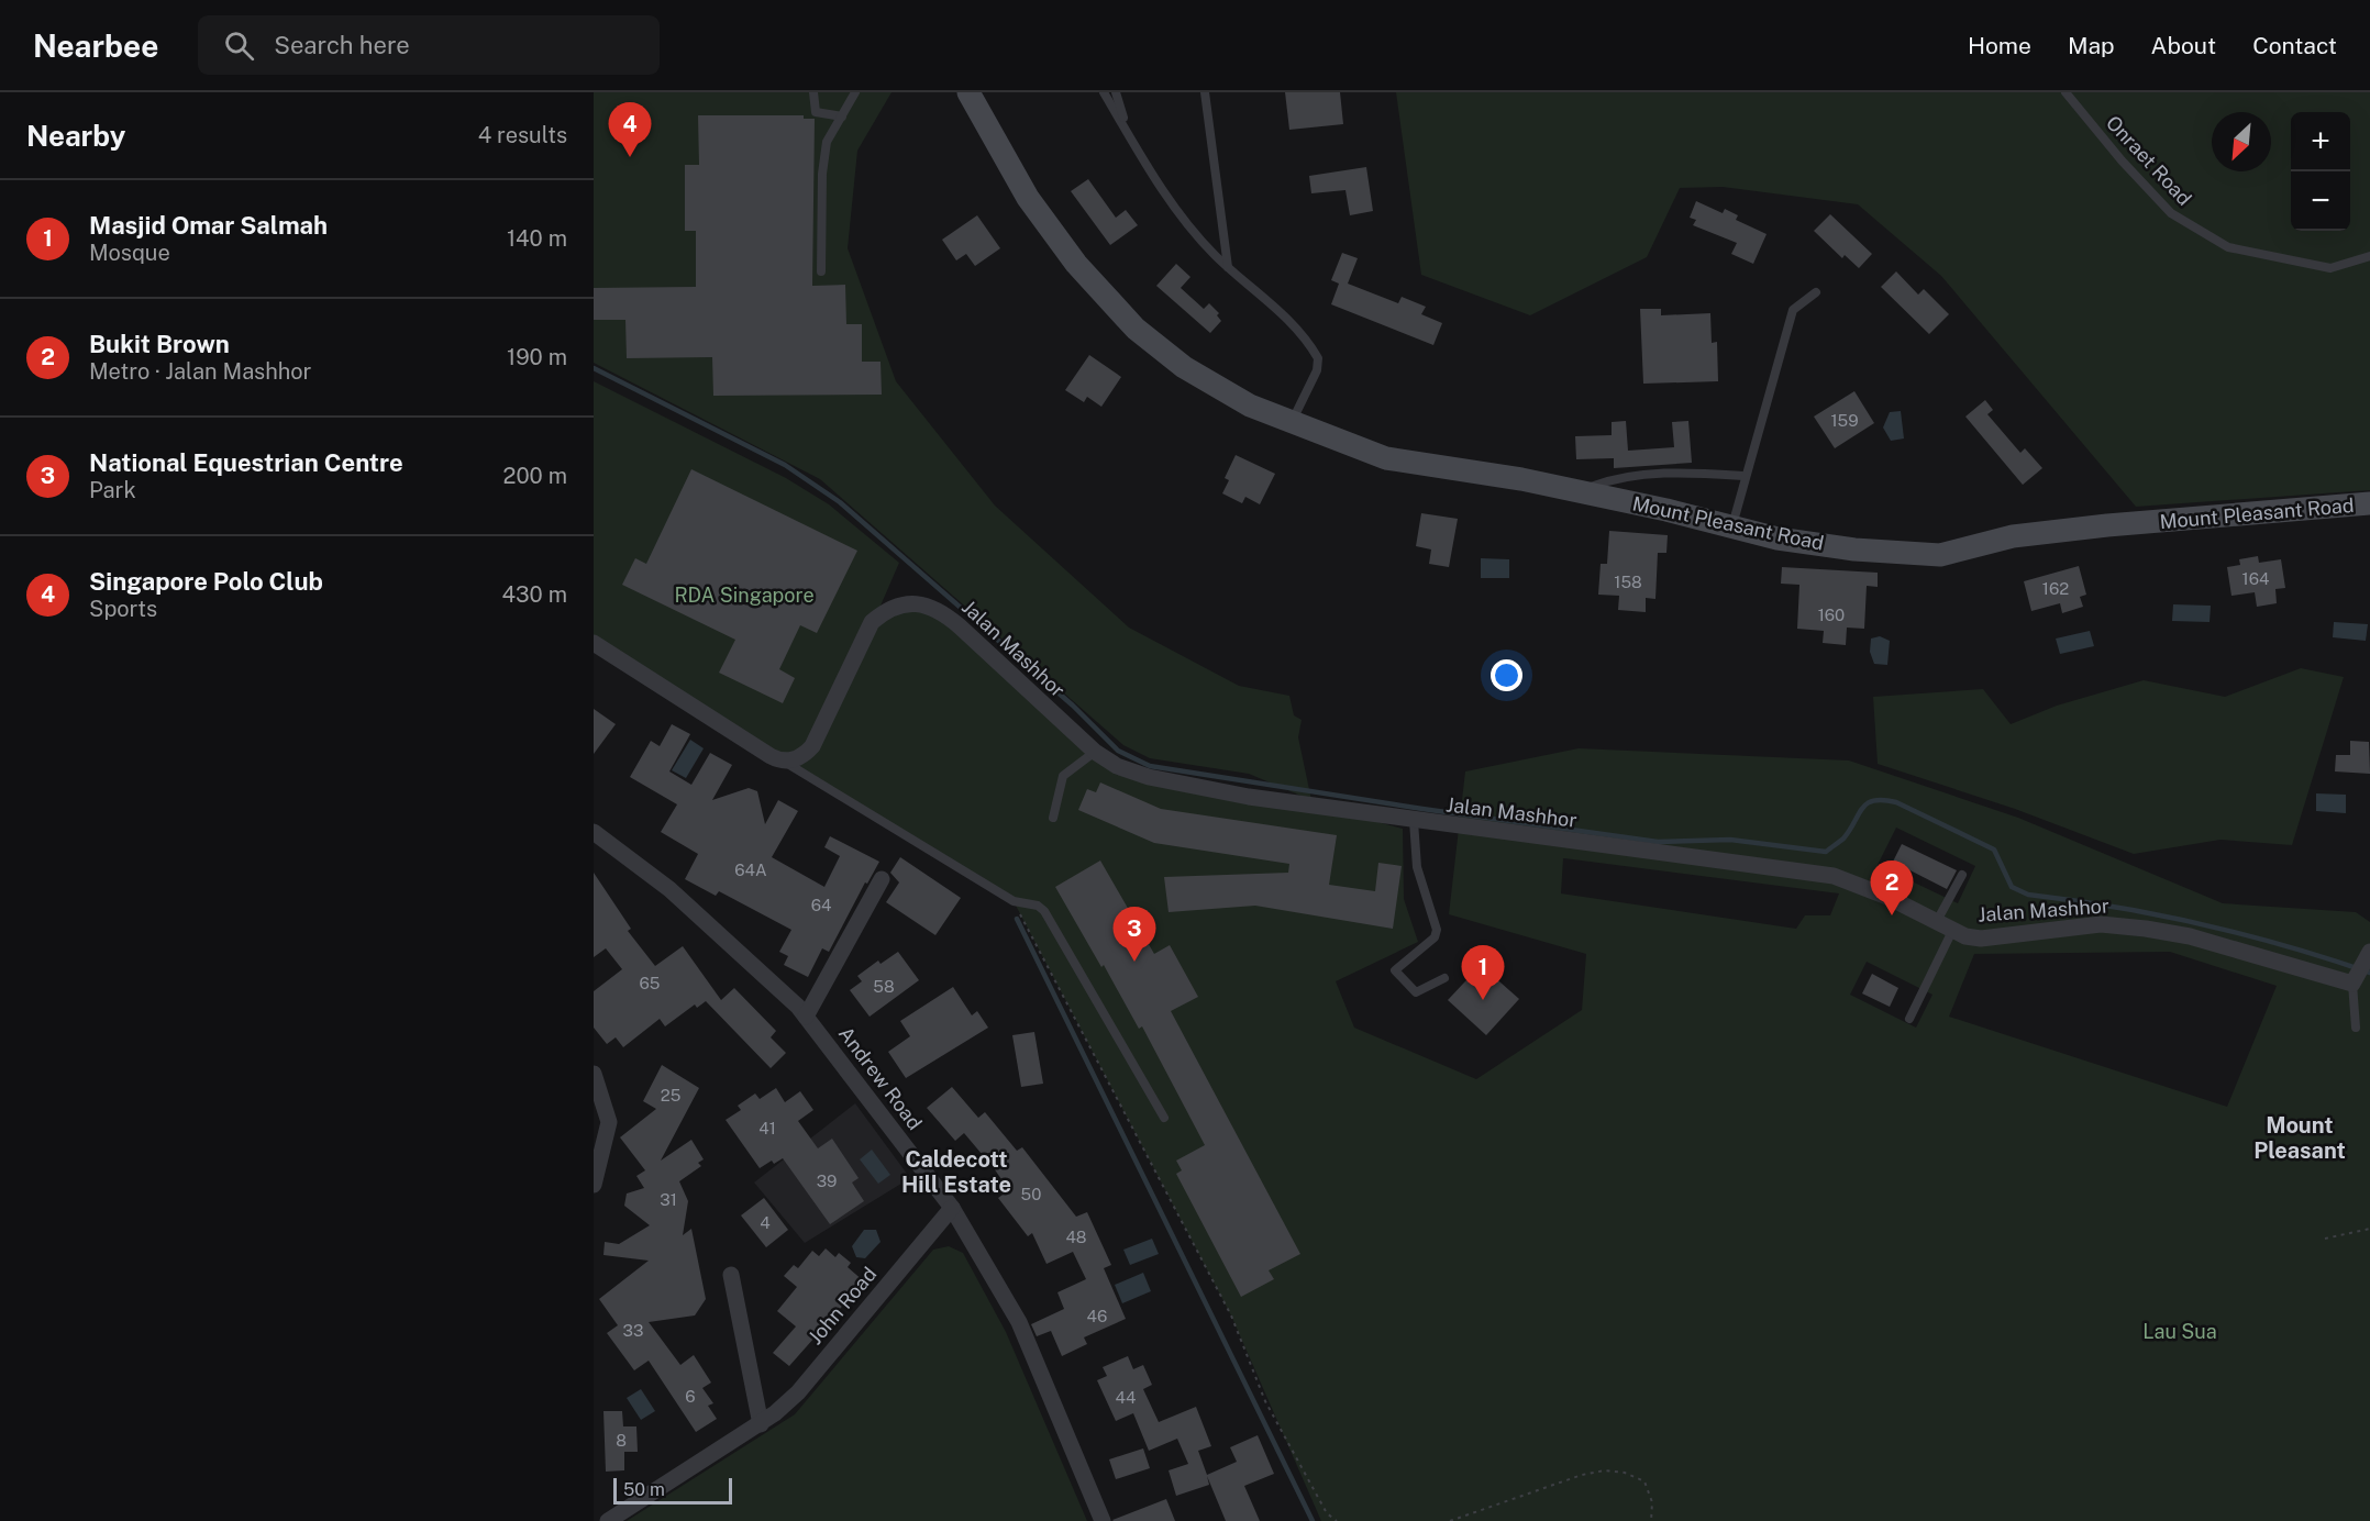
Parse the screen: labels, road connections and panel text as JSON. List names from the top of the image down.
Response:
{
  "streets": {
    "street": [
      "Mount Pleasant Road",
      "Jalan Mashhor",
      "Andrew Road",
      "John Road"
    ],
    "lane": ["Onraet Road"]
  },
  "crossings": [
    ["Andrew Road", "John Road"]
  ],
  "districts": ["Mount Pleasant", "Caldecott Hill Estate"],
  "parks": ["RDA Singapore", "Lau Sua"],
  "house_numbers": [
    "159",
    "164",
    "158",
    "162",
    "160",
    "64A",
    "64",
    "65",
    "58",
    "25",
    "41",
    "39",
    "50",
    "31",
    "4",
    "48",
    "46",
    "33",
    "6",
    "44",
    "8"
  ],
  "scale_bar": "50 m",
  "north": "bottom left",
  "page": {
    "header": "Nearbee",
    "search": "Search here",
    "nav": [
      "Home",
      "Map",
      "About",
      "Contact"
    ],
    "heading": ["Nearby", "4 results"],
    "pins": [
      "4",
      "2",
      "3",
      "1"
    ],
    "map_buttons": ["+", "−"],
    "list": [
      {
        "mark": "1",
        "name": "Masjid Omar Salmah",
        "note": "Mosque",
        "value": "140 m"
      },
      {
        "mark": "2",
        "name": "Bukit Brown",
        "note": "Metro · Jalan Mashhor",
        "value": "190 m"
      },
      {
        "mark": "3",
        "name": "National Equestrian Centre",
        "note": "Park",
        "value": "200 m"
      },
      {
        "mark": "4",
        "name": "Singapore Polo Club",
        "note": "Sports",
        "value": "430 m"
      }
    ],
    "scale": "50 m"
  }
}
